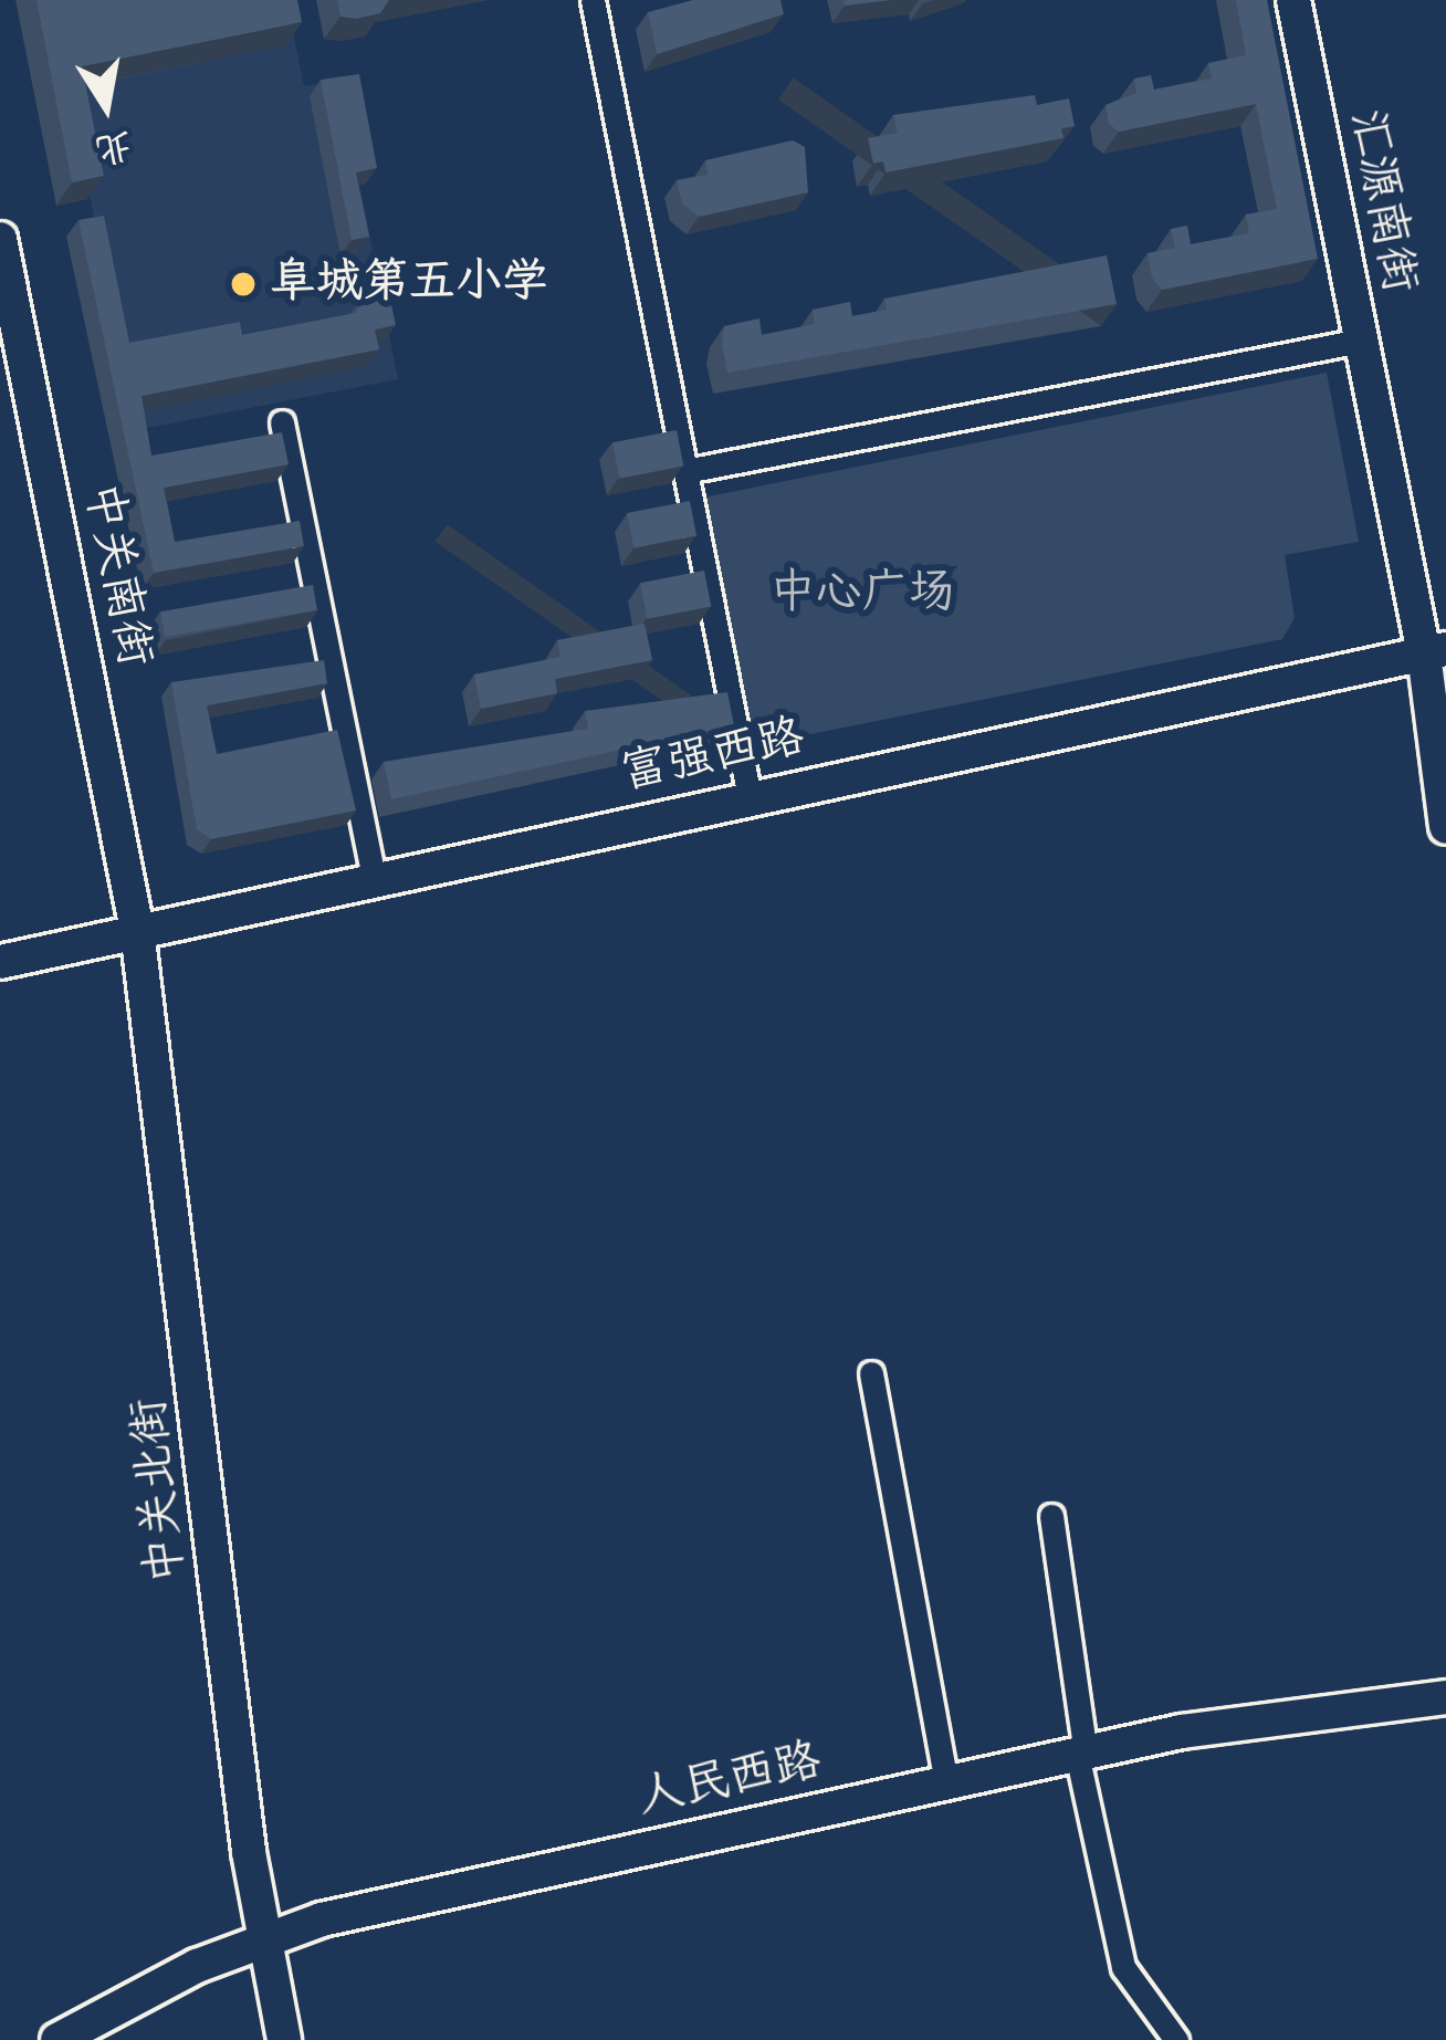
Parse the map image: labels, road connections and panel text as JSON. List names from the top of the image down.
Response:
{
  "streets": {
    "street": [
      "汇源南街",
      "中关南街",
      "富强西路",
      "中关北街",
      "人民西路"
    ]
  },
  "crossings": [
    ["汇源南街", "富强西路"],
    ["中关南街", "富强西路"],
    ["中关南街", "中关北街"],
    ["富强西路", "中关北街"],
    ["中关北街", "人民西路"]
  ],
  "parks": ["中心广场"],
  "places": ["阜城第五小学"],
  "north": "bottom"
}
